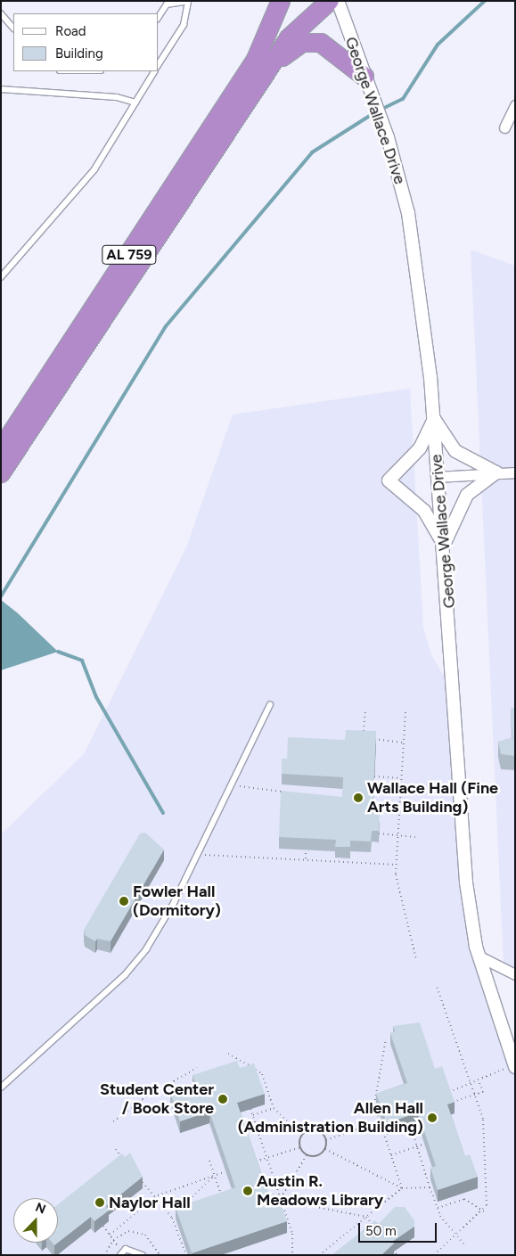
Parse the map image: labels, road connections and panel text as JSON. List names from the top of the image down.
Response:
{
  "streets": {
    "highway": ["AL 759"],
    "street": ["George Wallace Drive"]
  },
  "places": [
    "Wallace Hall (Fine Arts Building)",
    "Fowler Hall (Dormitory)",
    "Student Center / Book Store",
    "Allen Hall (Administration Building)",
    "Austin R. Meadows Library",
    "Naylor Hall"
  ],
  "legend": ["Road", "Building"],
  "scale_bar": "50 m",
  "north": "top"
}
